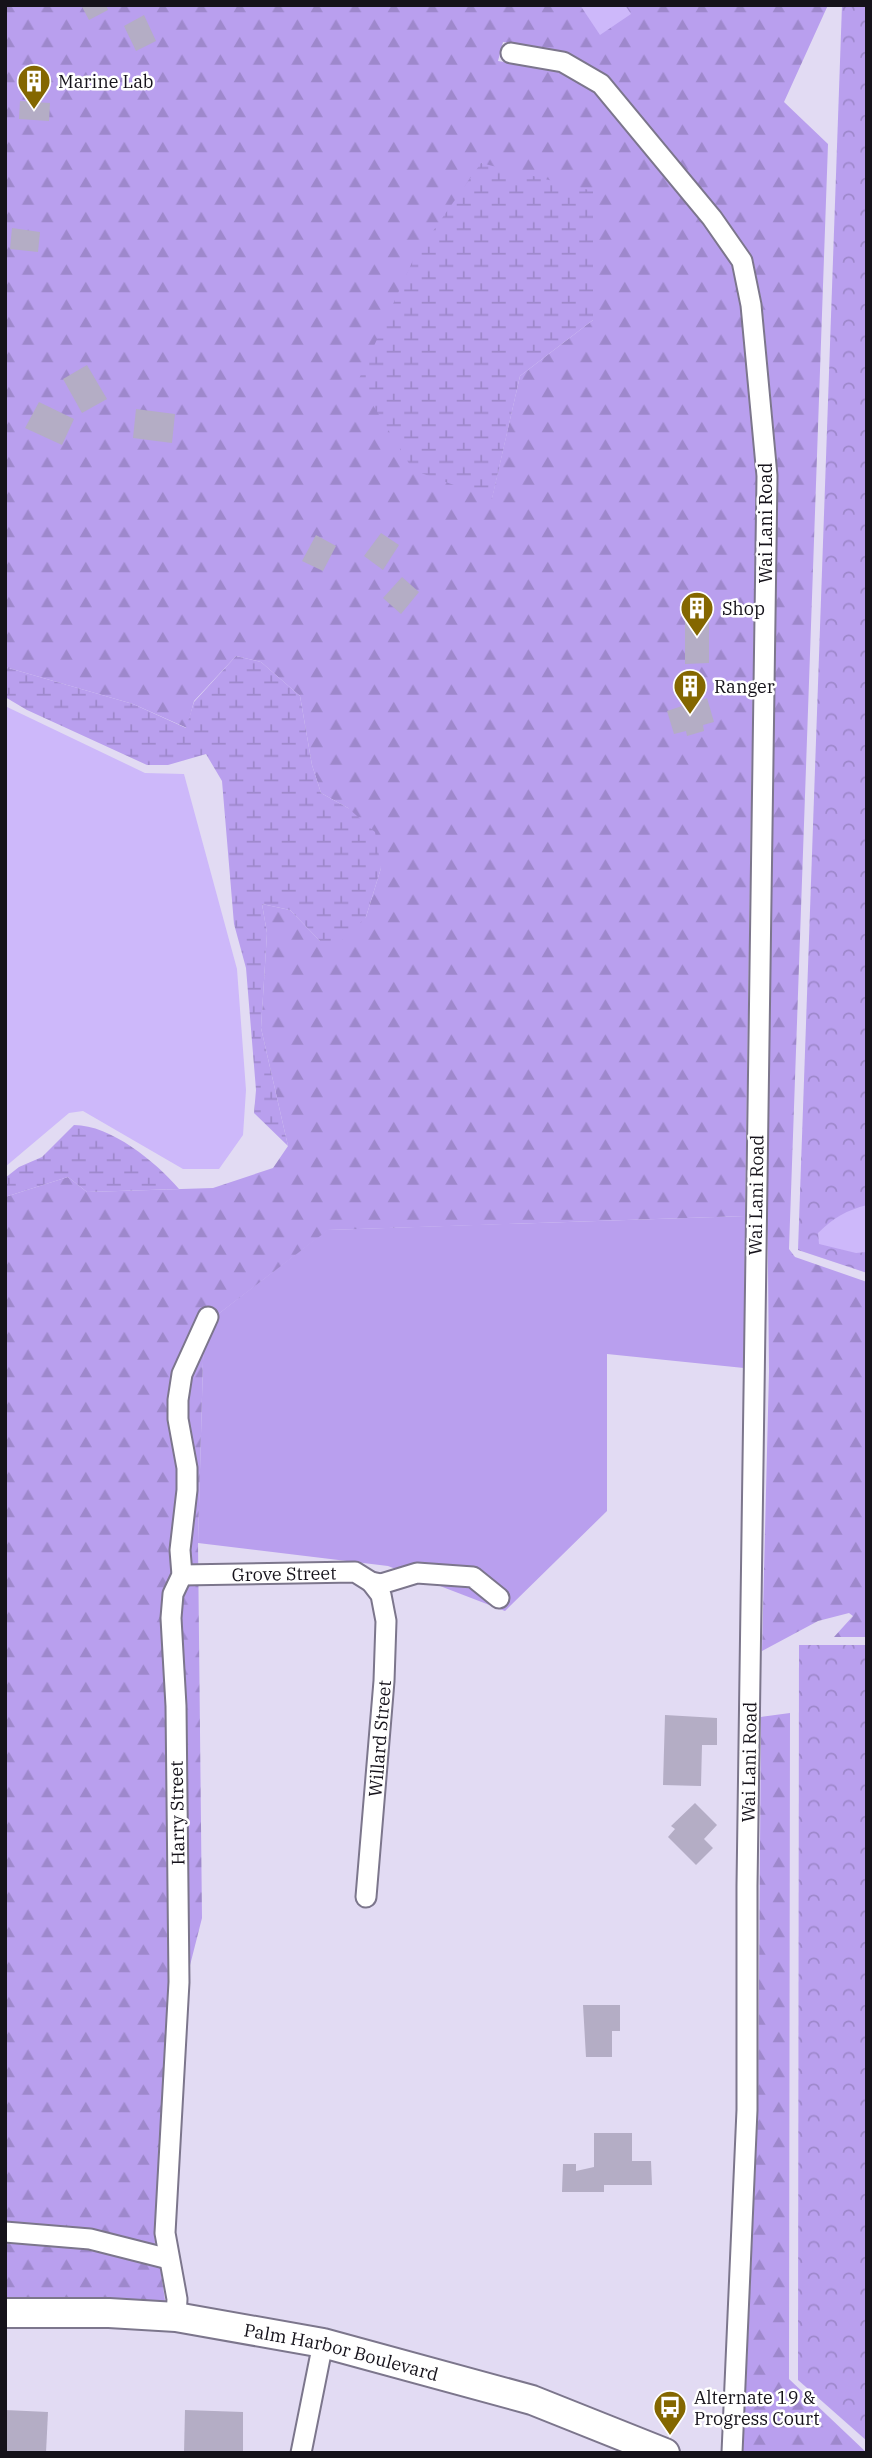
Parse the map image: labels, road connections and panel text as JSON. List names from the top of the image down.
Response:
{
  "streets": {
    "main road": ["Palm Harbor Boulevard"],
    "street": [
      "Wai Lani Road",
      "Grove Street",
      "Willard Street",
      "Harry Street"
    ]
  },
  "crossings": [
    ["Grove Street", "Willard Street"],
    ["Grove Street", "Harry Street"],
    ["Harry Street", "Palm Harbor Boulevard"]
  ],
  "places": {
    "building": ["Marine Lab", "Shop", "Ranger"],
    "bus stop": ["Alternate 19 & Progress Court"]
  }
}
